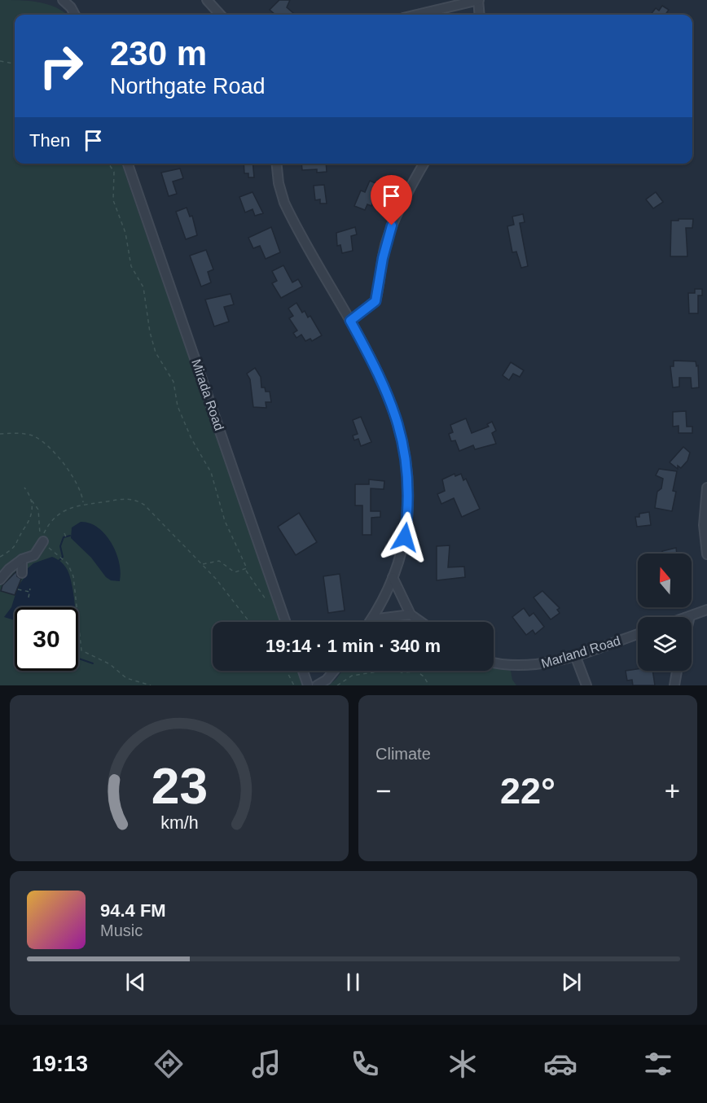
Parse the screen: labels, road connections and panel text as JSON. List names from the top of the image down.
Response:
{
  "streets": {
    "street": ["Mirada Road", "Marland Road"]
  },
  "north": "top",
  "page": {
    "turn": ["230 m", "Northgate Road"],
    "then": "Then",
    "limit": "30",
    "trip": "19:14 · 1 min · 340 m",
    "tile": "Climate",
    "heat": ["−", "22°", "+"],
    "song": ["94.4 FM", "Music"],
    "tabs": "19:13",
    "gauge": ["23", "km/h"]
  }
}
